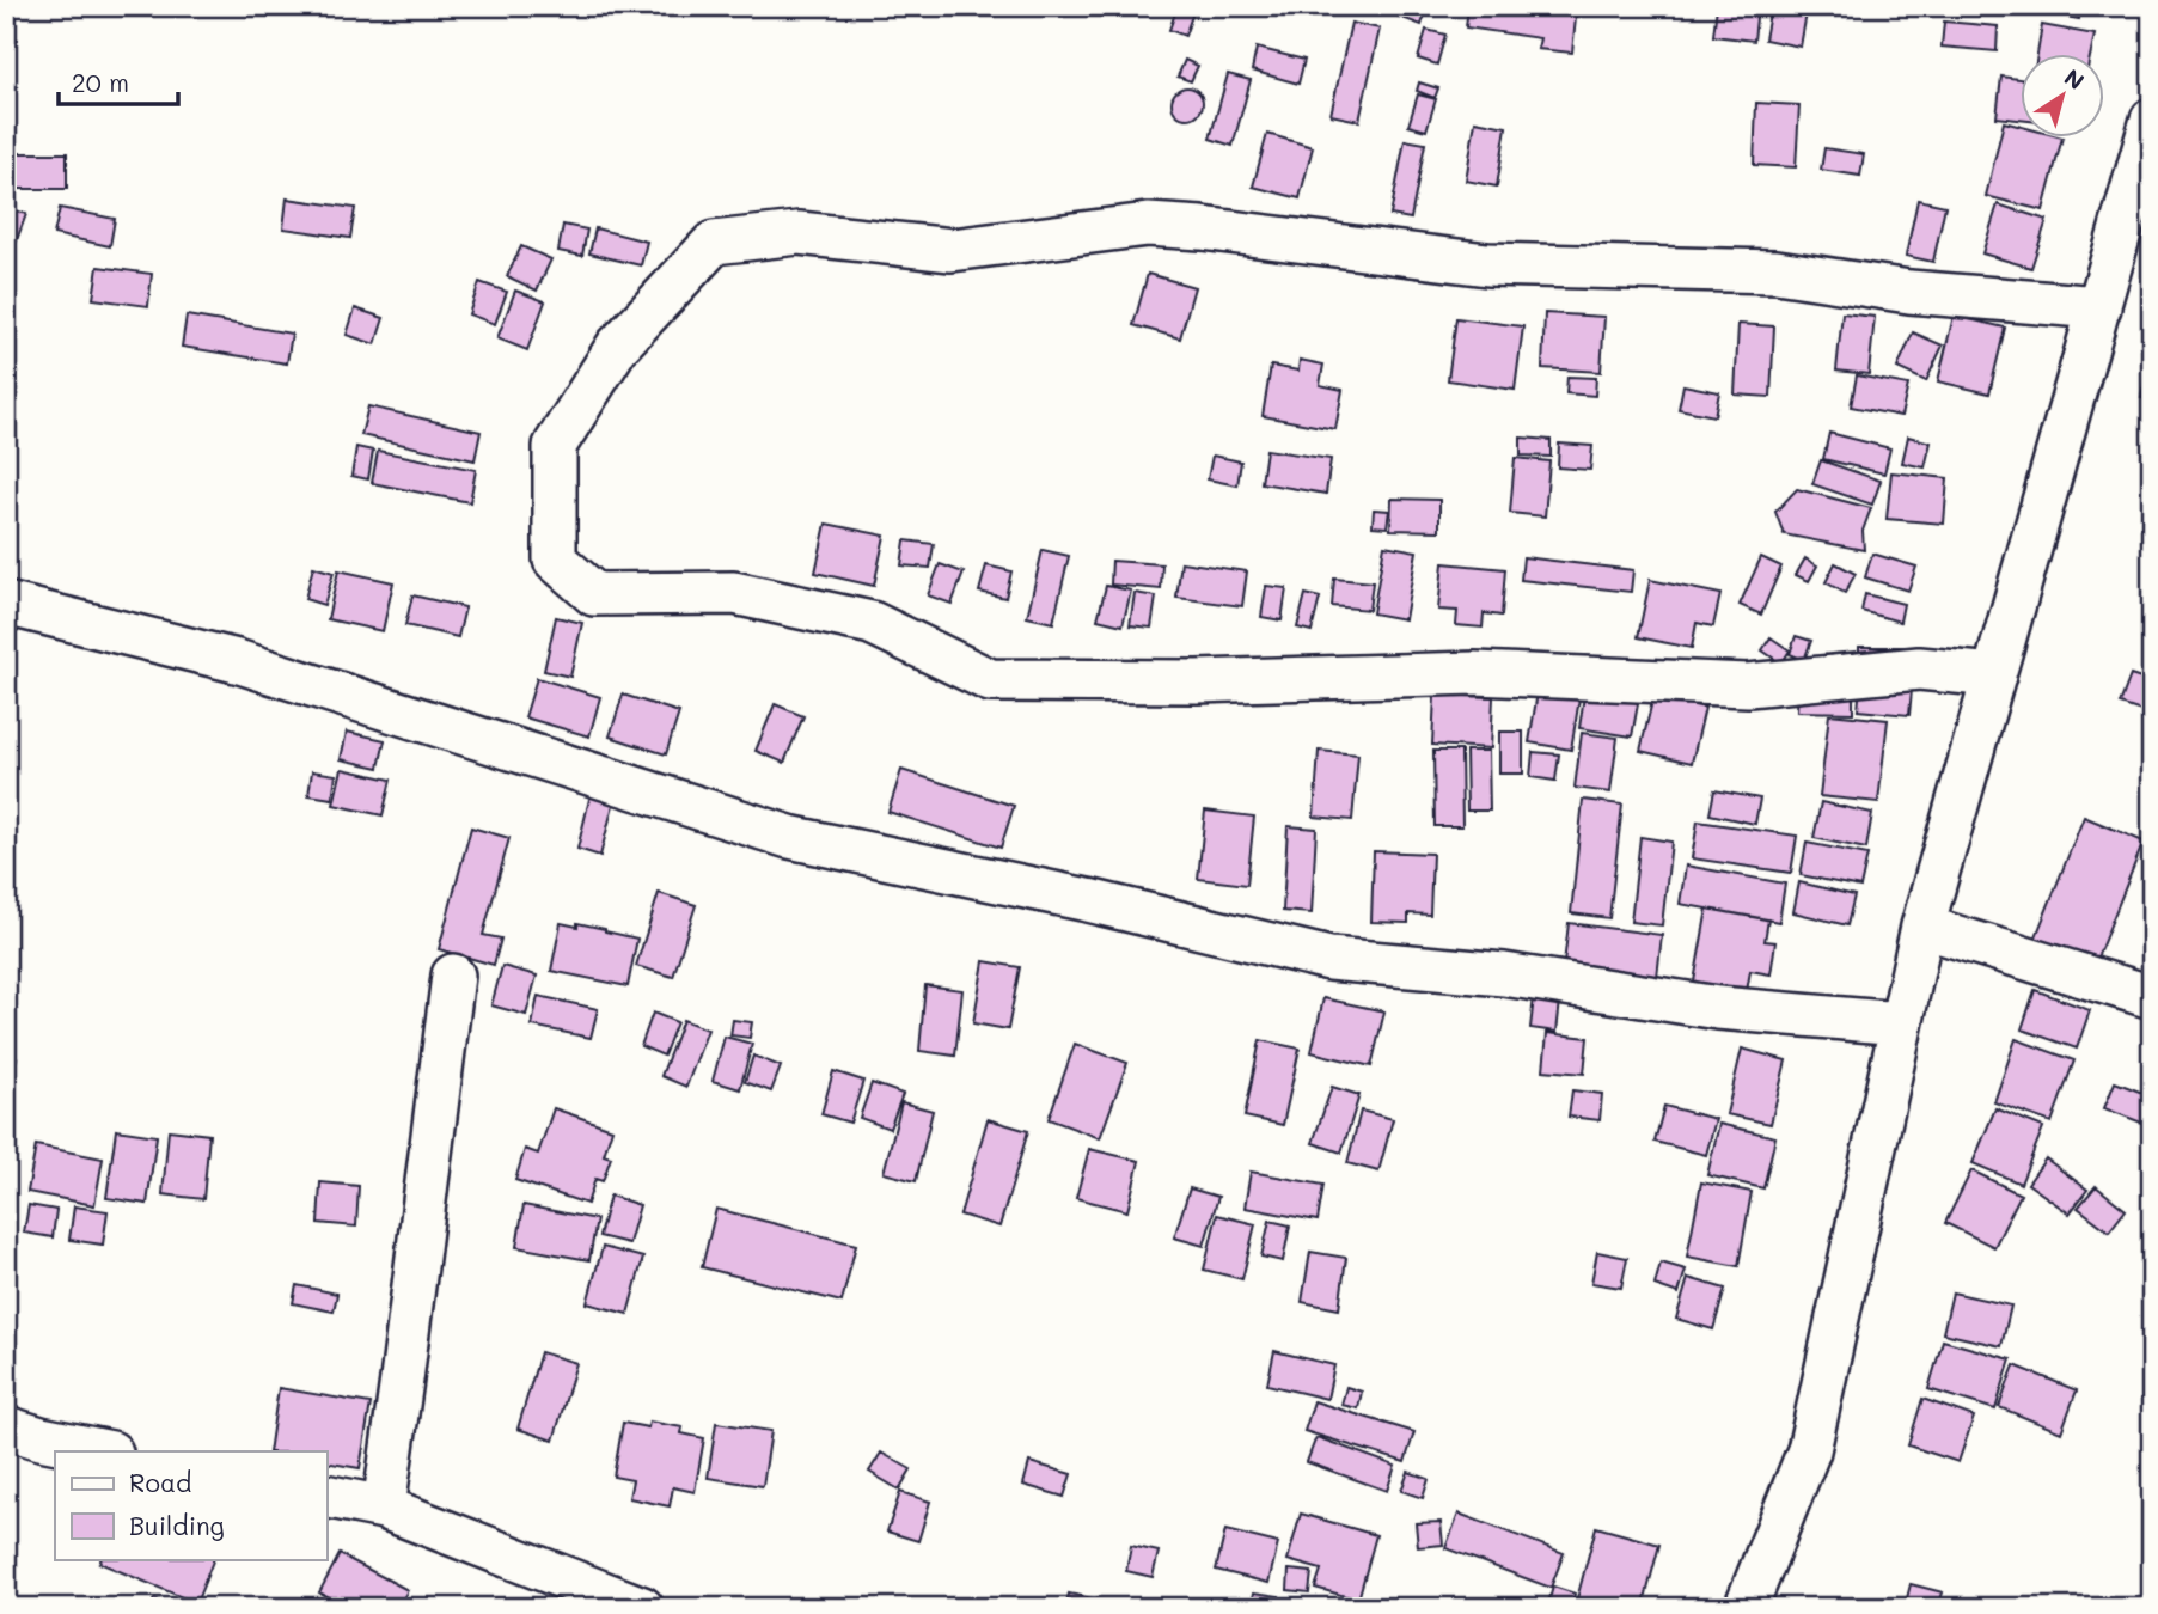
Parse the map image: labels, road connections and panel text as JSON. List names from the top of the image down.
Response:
{
  "legend": ["Road", "Building"],
  "scale_bar": "20 m",
  "north": "top right"
}
